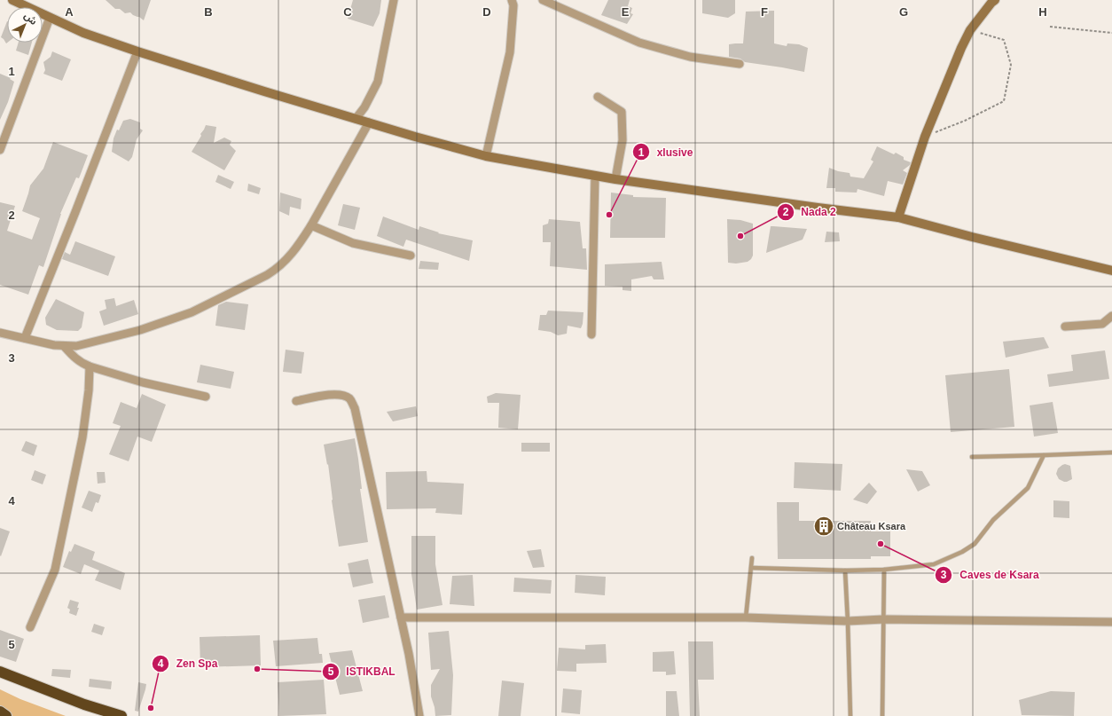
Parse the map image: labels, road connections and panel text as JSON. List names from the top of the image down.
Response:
{
  "places": {
    "other": [
      "xlusive",
      "Nada 2",
      "Caves de Ksara",
      "ISTIKBAL",
      "Zen Spa"
    ],
    "building": ["Château Ksara"]
  },
  "north": "top right",
  "grid": {
    "columns": [
      "A",
      "B",
      "C",
      "D",
      "E",
      "F",
      "G",
      "H"
    ],
    "rows": [
      "1",
      "2",
      "3",
      "4",
      "5"
    ]
  }
}
